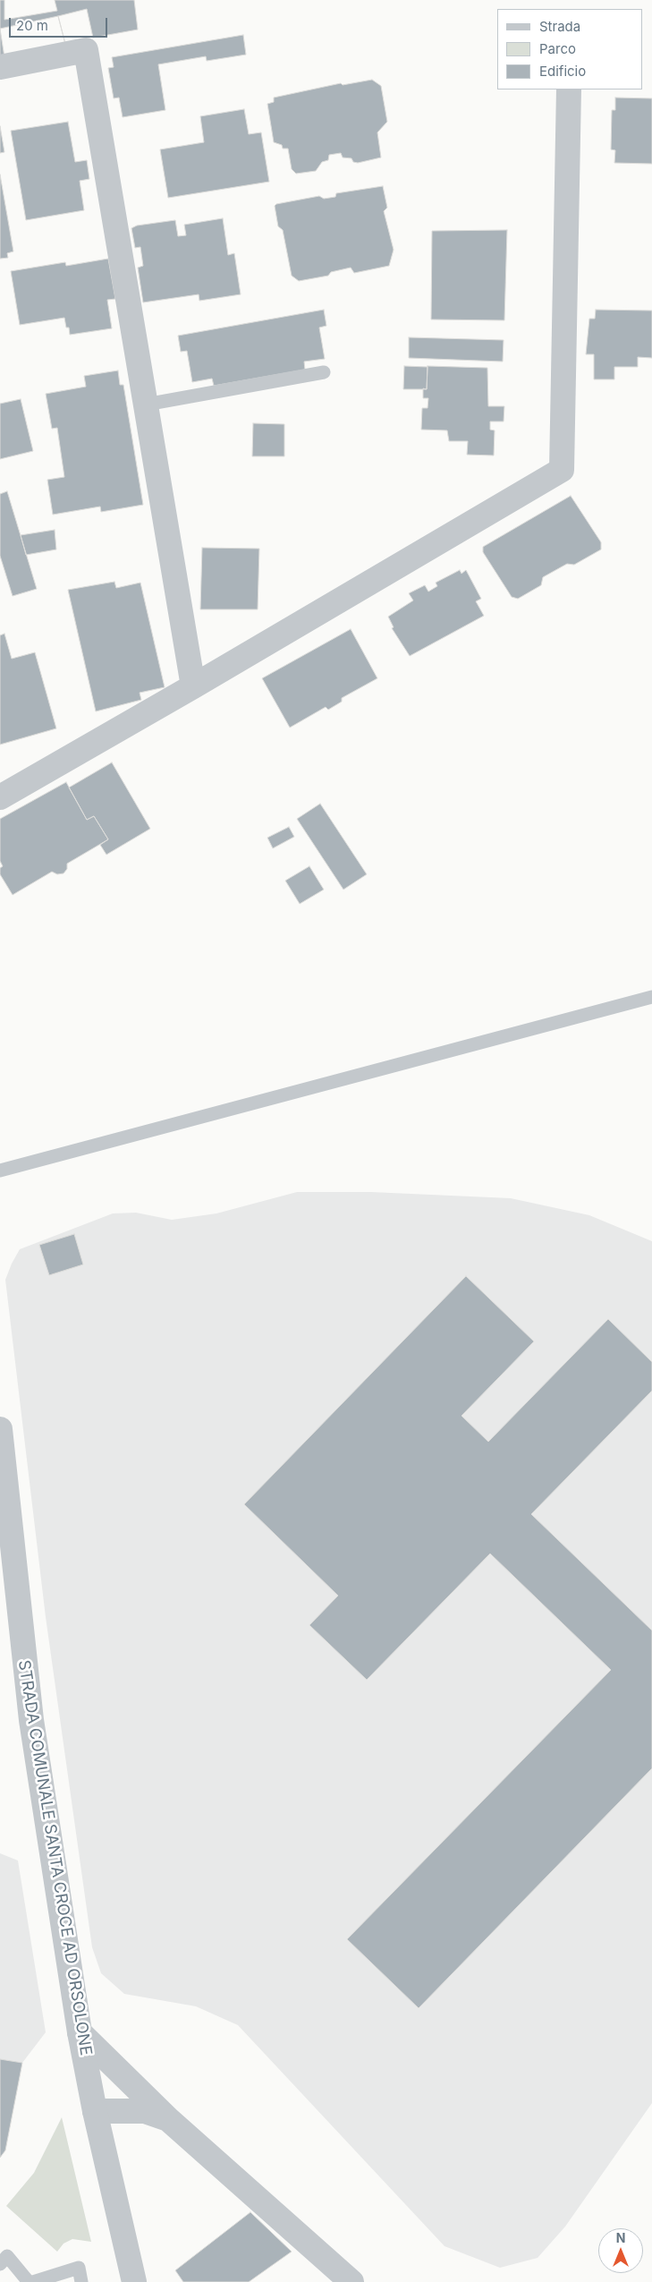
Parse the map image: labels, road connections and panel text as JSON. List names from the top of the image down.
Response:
{
  "streets": {
    "street": ["STRADA COMUNALE SANTA CROCE AD ORSOLONE"]
  },
  "legend": ["Strada", "Parco", "Edificio"],
  "scale_bar": "20 m",
  "north": "top"
}
